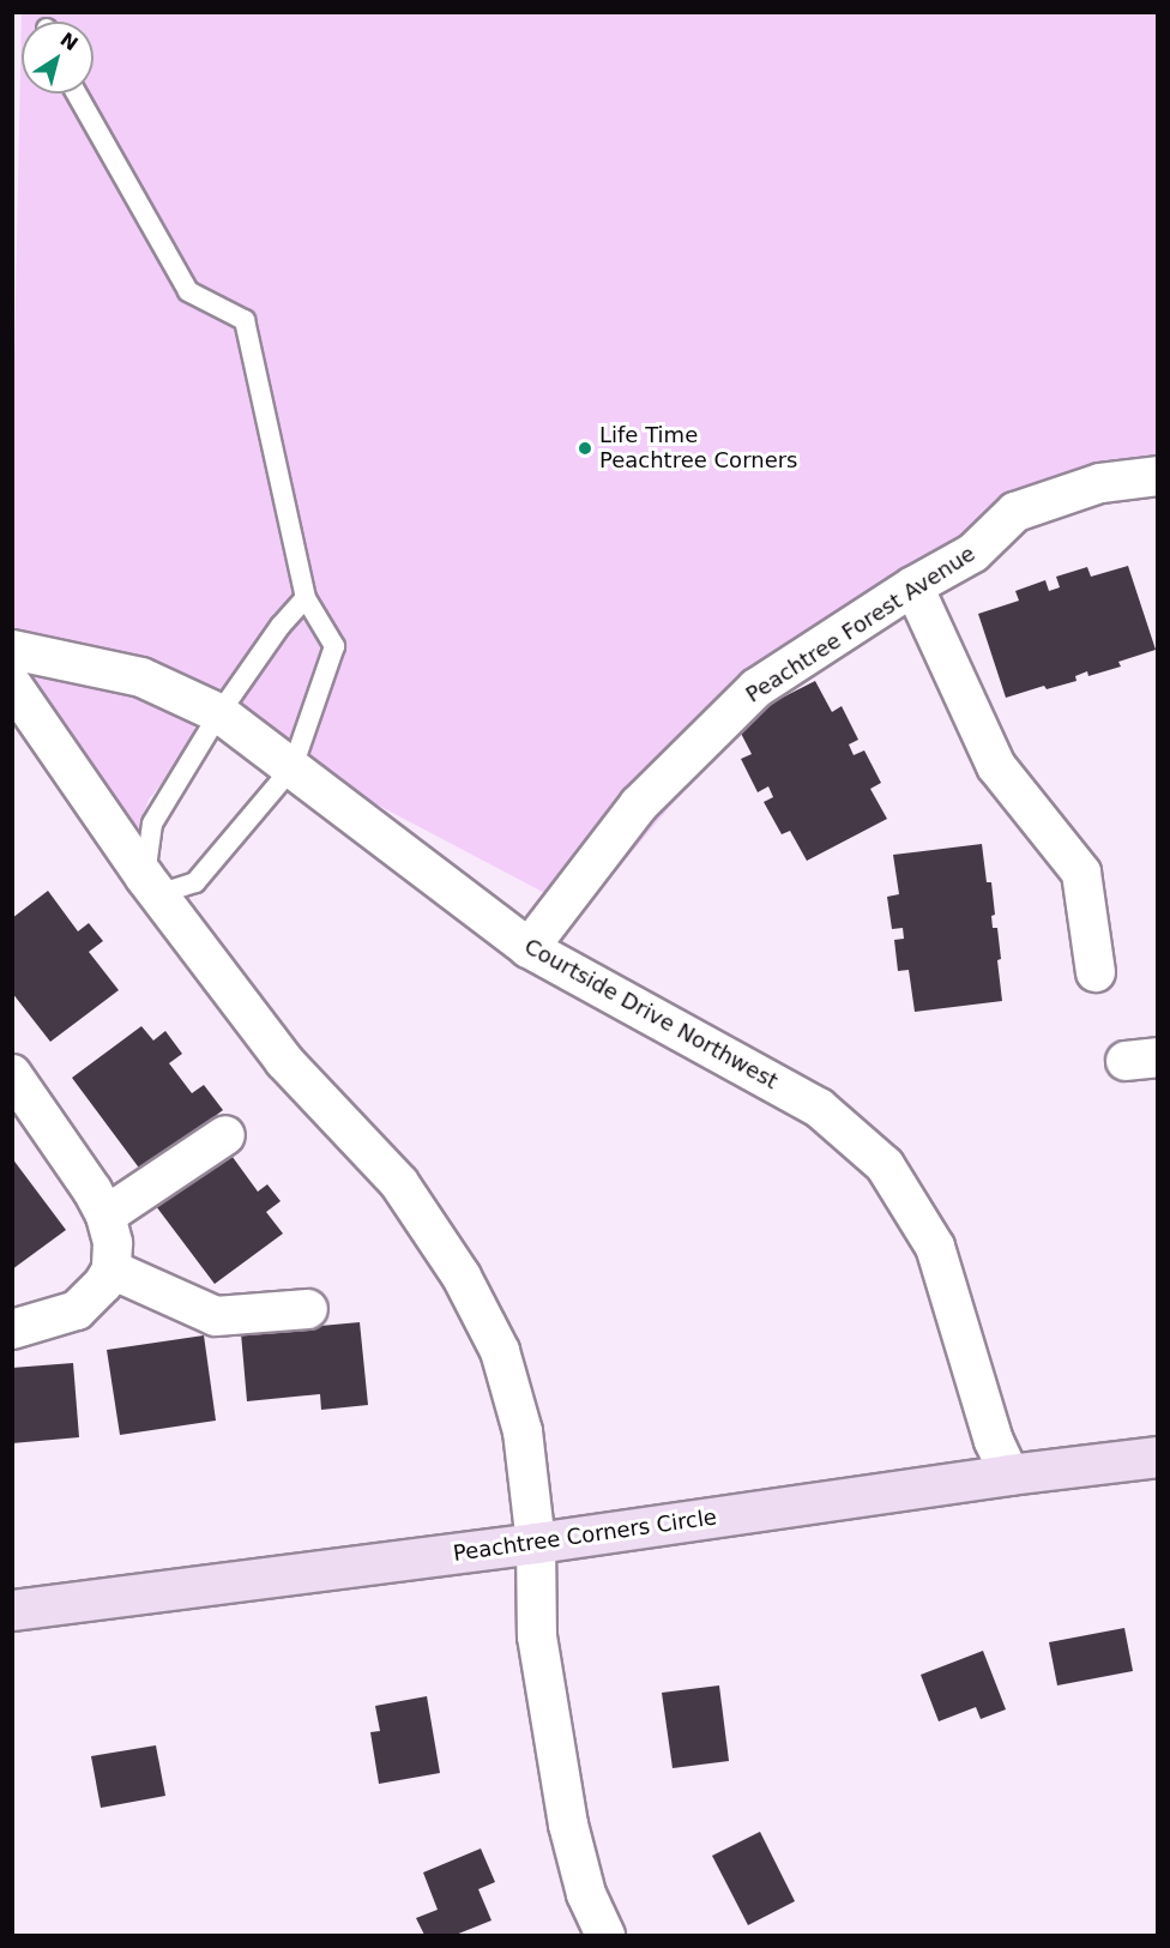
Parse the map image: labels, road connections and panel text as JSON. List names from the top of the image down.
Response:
{
  "streets": {
    "street": ["Peachtree Forest Avenue", "Courtside Drive Northwest", "Peachtree Corners Circle"]
  },
  "crossings": [
    ["Peachtree Forest Avenue", "Courtside Drive Northwest"],
    ["Courtside Drive Northwest", "Peachtree Corners Circle"]
  ],
  "places": ["Life Time Peachtree Corners"],
  "north": "top right"
}
